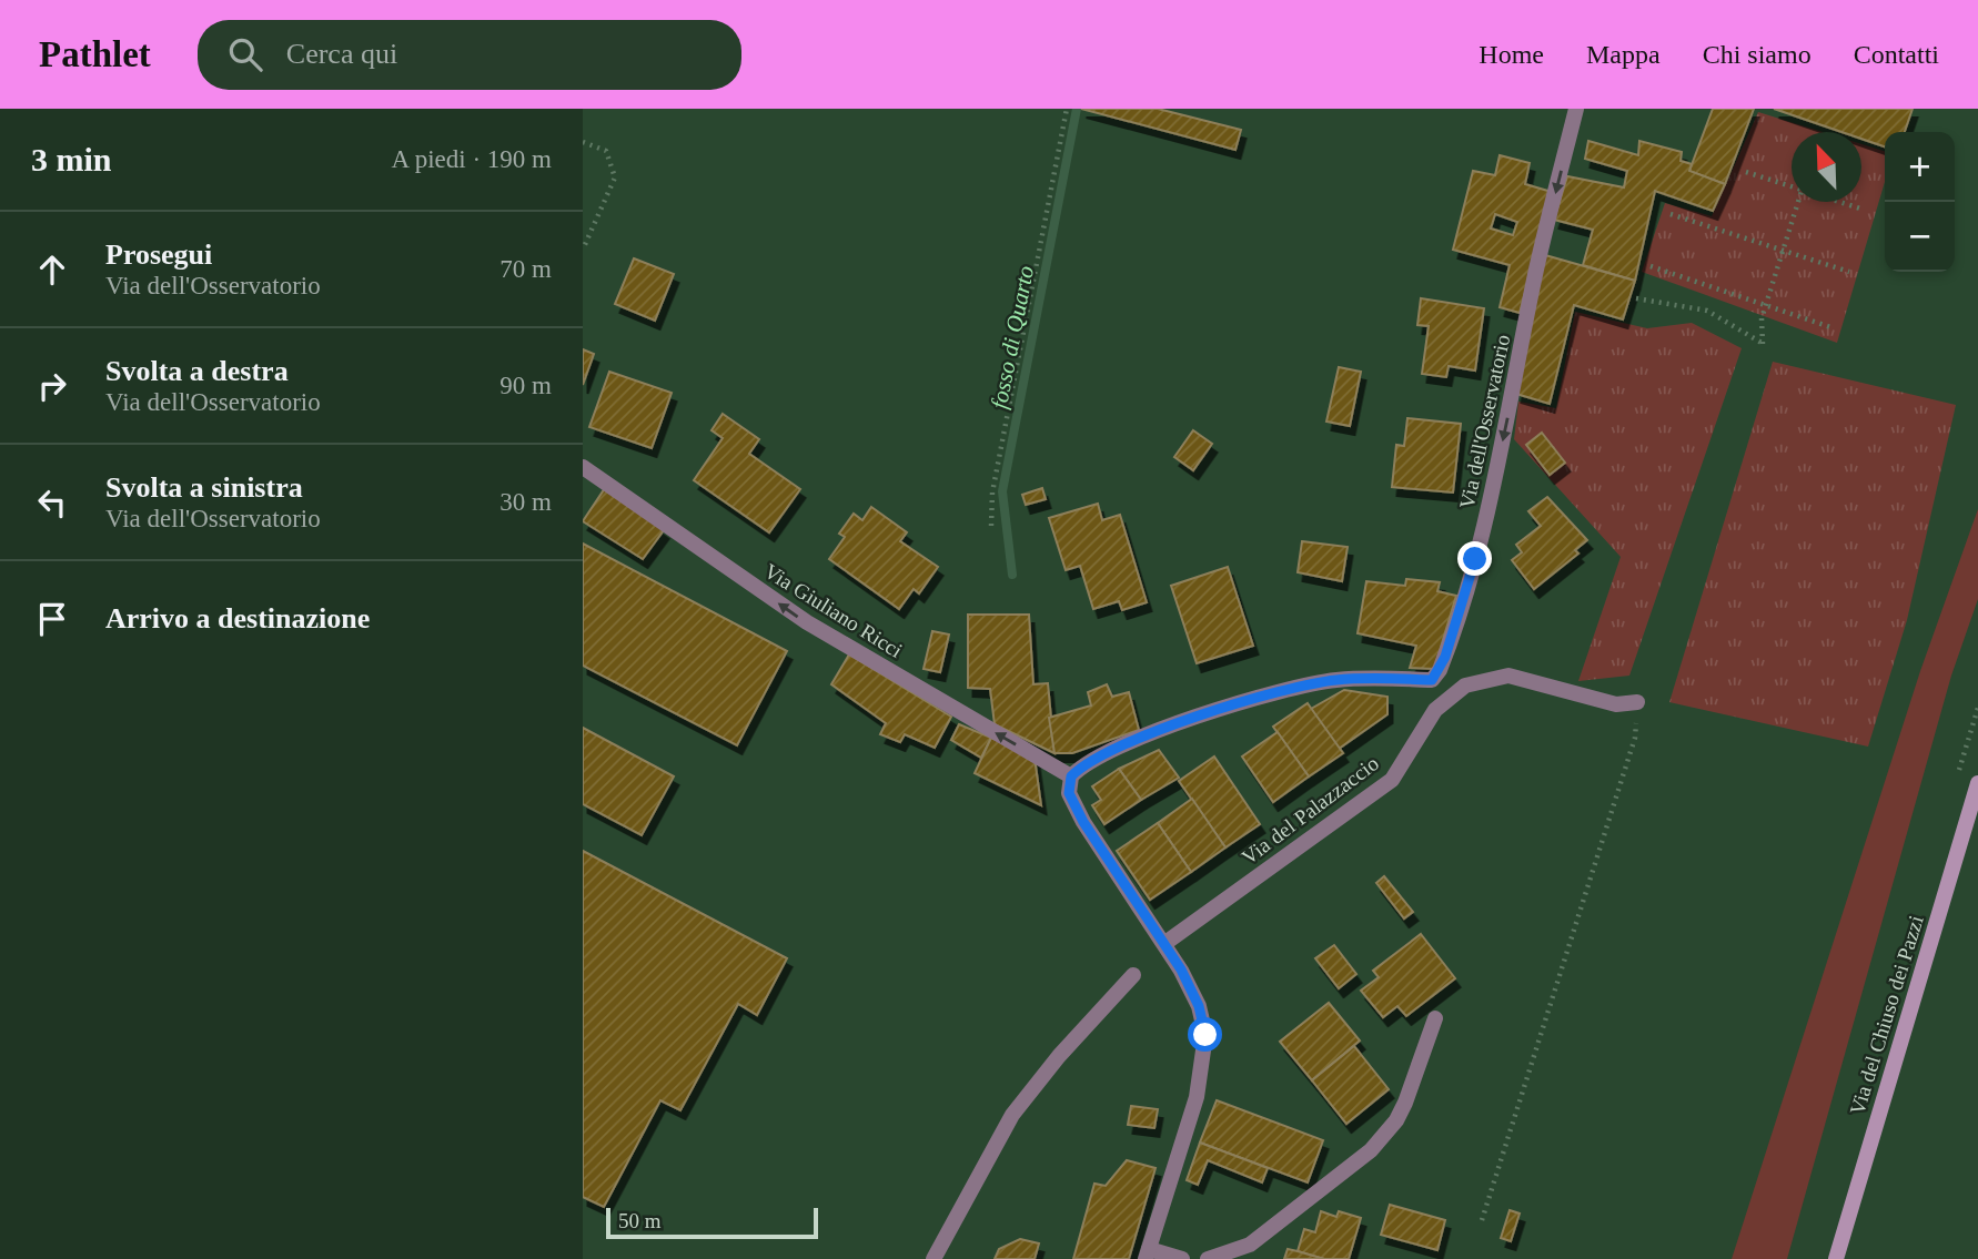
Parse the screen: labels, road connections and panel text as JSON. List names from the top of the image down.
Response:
{
  "streets": {
    "main road": ["Via del Chiuso dei Pazzi"],
    "street": ["Via dell'Osservatorio", "Via Giuliano Ricci", "Via del Palazzaccio"]
  },
  "crossings": [
    ["Via dell'Osservatorio", "Via Giuliano Ricci"]
  ],
  "one_way": ["Via dell'Osservatorio", "Via Giuliano Ricci"],
  "water": ["fosso di Quarto"],
  "scale_bar": "50 m",
  "north": "top left",
  "page": {
    "header": "Pathlet",
    "search": "Cerca qui",
    "nav": [
      "Home",
      "Mappa",
      "Chi siamo",
      "Contatti"
    ],
    "heading": ["3 min", "A piedi · 190 m"],
    "map_buttons": ["+", "−"],
    "list": [
      ["Prosegui", "Via dell'Osservatorio", "70 m"],
      ["Svolta a destra", "Via dell'Osservatorio", "90 m"],
      ["Svolta a sinistra", "Via dell'Osservatorio", "30 m"],
      "Arrivo a destinazione"
    ],
    "scale": "50 m"
  }
}
